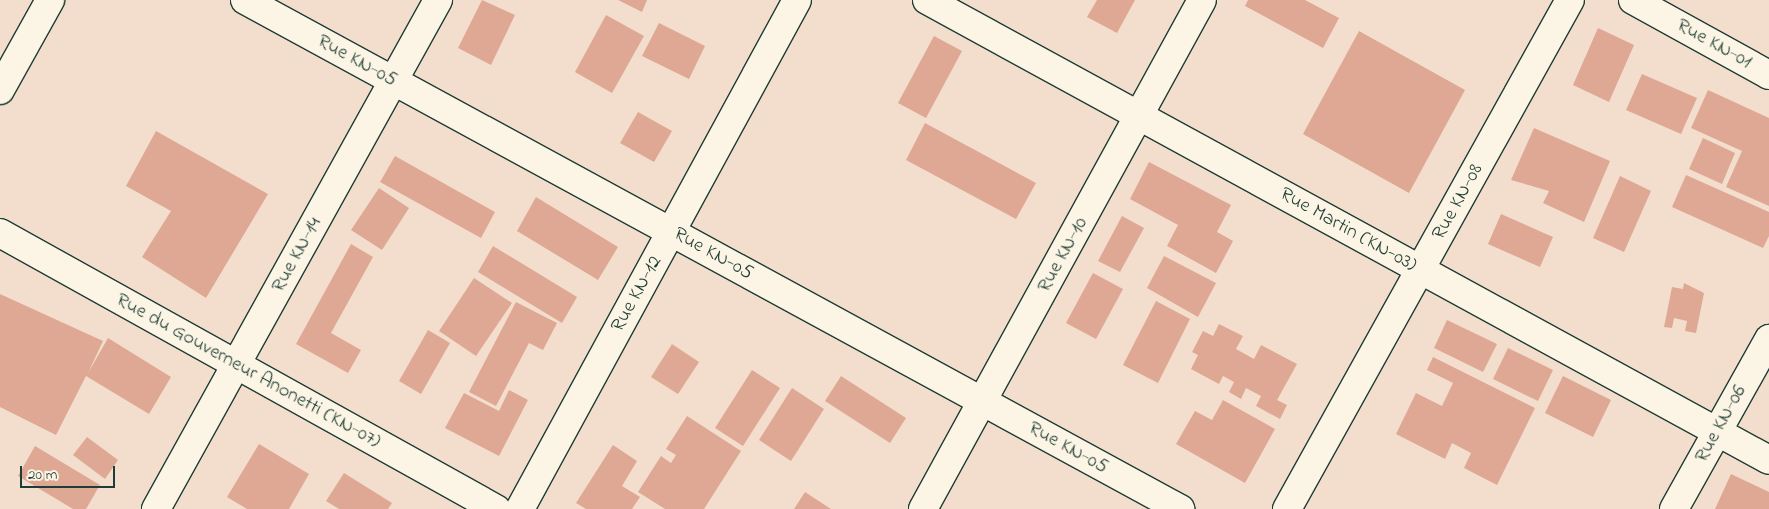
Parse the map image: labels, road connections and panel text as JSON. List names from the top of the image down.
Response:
{
  "streets": {
    "street": [
      "Rue KN-01",
      "Rue KN-05",
      "Rue KN-08",
      "Rue Martin (KN-03)",
      "Rue KN-14",
      "Rue KN-10",
      "Rue KN-12",
      "Rue du Gouverneur Anonetti (KN-07)",
      "Rue KN-06"
    ]
  },
  "crossings": [
    ["Rue KN-05", "Rue KN-14"],
    ["Rue KN-05", "Rue KN-10"],
    ["Rue KN-05", "Rue KN-12"],
    ["Rue KN-08", "Rue Martin (KN-03)"],
    ["Rue Martin (KN-03)", "Rue KN-10"],
    ["Rue Martin (KN-03)", "Rue KN-06"],
    ["Rue KN-14", "Rue du Gouverneur Anonetti (KN-07)"]
  ],
  "scale_bar": "20 m"
}
